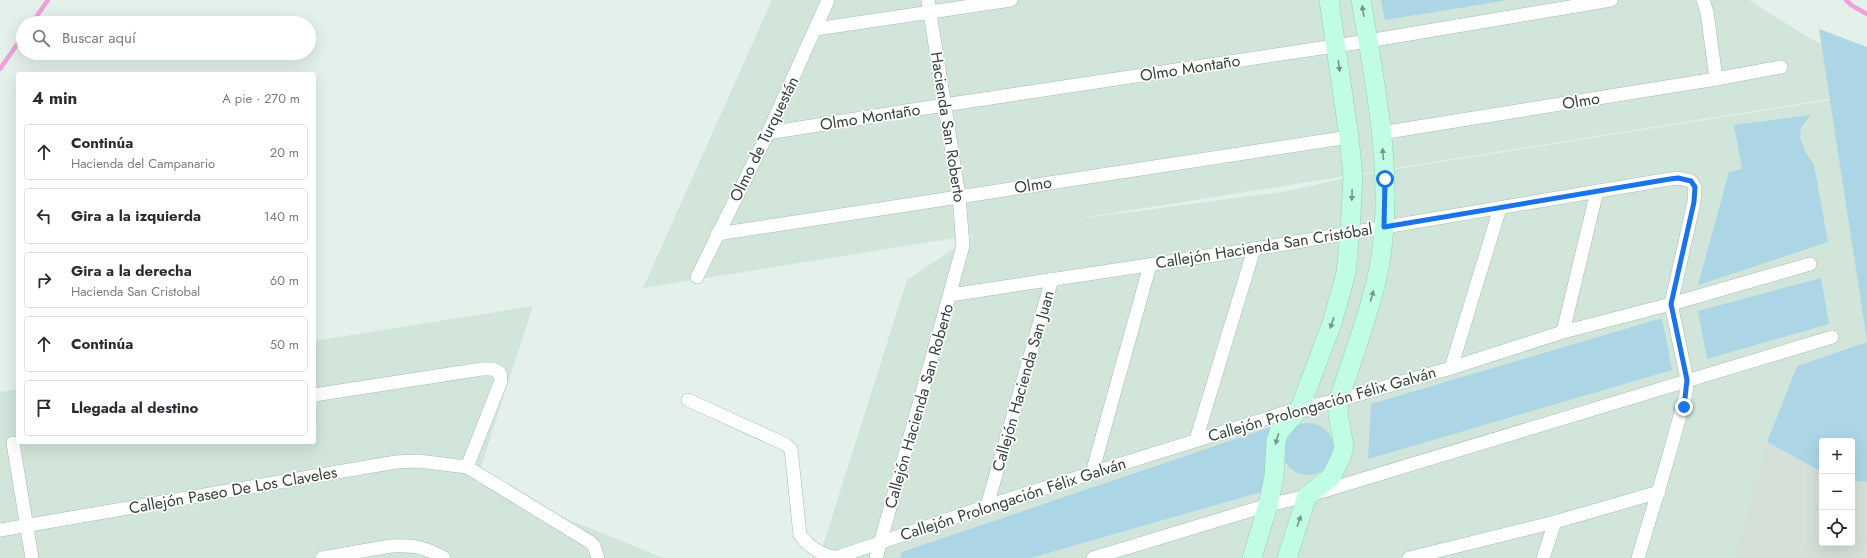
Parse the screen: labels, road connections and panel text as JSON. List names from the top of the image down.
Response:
{
  "streets": {
    "street": [
      "Olmo Montaño",
      "Olmo",
      "Hacienda San Roberto",
      "Olmo de Turquestán",
      "Callejón Hacienda San Cristóbal",
      "Callejón Hacienda San Juan",
      "Callejón Prolongación Félix Galván",
      "Callejón Hacienda San Roberto",
      "Callejón Paseo De Los Claveles"
    ]
  },
  "crossings": [
    ["Olmo Montaño", "Hacienda San Roberto"],
    ["Olmo Montaño", "Olmo de Turquestán"],
    ["Olmo", "Hacienda San Roberto"],
    ["Olmo", "Olmo de Turquestán"],
    ["Hacienda San Roberto", "Callejón Hacienda San Roberto"],
    ["Callejón Hacienda San Cristóbal", "Callejón Hacienda San Juan"],
    ["Callejón Hacienda San Cristóbal", "Callejón Prolongación Félix Galván"],
    ["Callejón Hacienda San Cristóbal", "Callejón Hacienda San Roberto"],
    ["Callejón Hacienda San Juan", "Callejón Prolongación Félix Galván"],
    ["Callejón Prolongación Félix Galván", "Callejón Hacienda San Roberto"]
  ],
  "page": {
    "search": "Buscar aquí",
    "heading": ["4 min", "A pie · 270 m"],
    "list": [
      ["Continúa", "Hacienda del Campanario", "20 m"],
      ["Gira a la izquierda", "140 m"],
      ["Gira a la derecha", "Hacienda San Cristobal", "60 m"],
      ["Continúa", "50 m"],
      "Llegada al destino"
    ],
    "map_buttons": ["+", "−"]
  }
}
